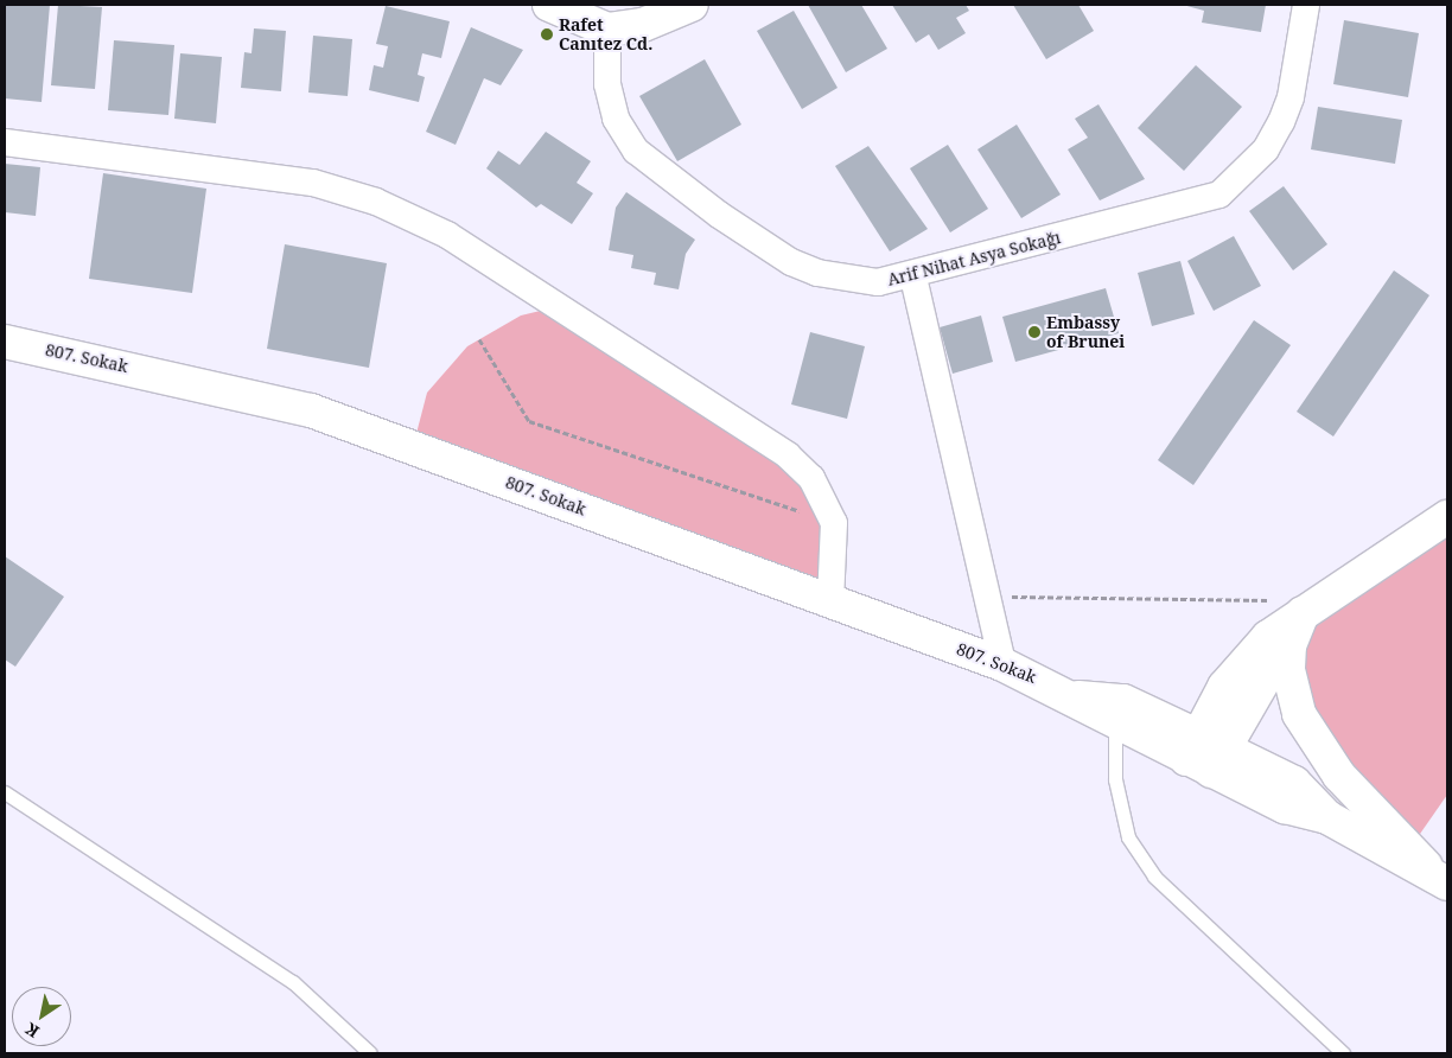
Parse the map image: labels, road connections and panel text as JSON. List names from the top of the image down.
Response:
{
  "streets": {
    "main road": ["807. Sokak"],
    "street": ["Arif Nihat Asya Sokağı"]
  },
  "places": ["Rafet Canıtez Cd.", "Embassy of Brunei"],
  "north": "bottom left"
}
